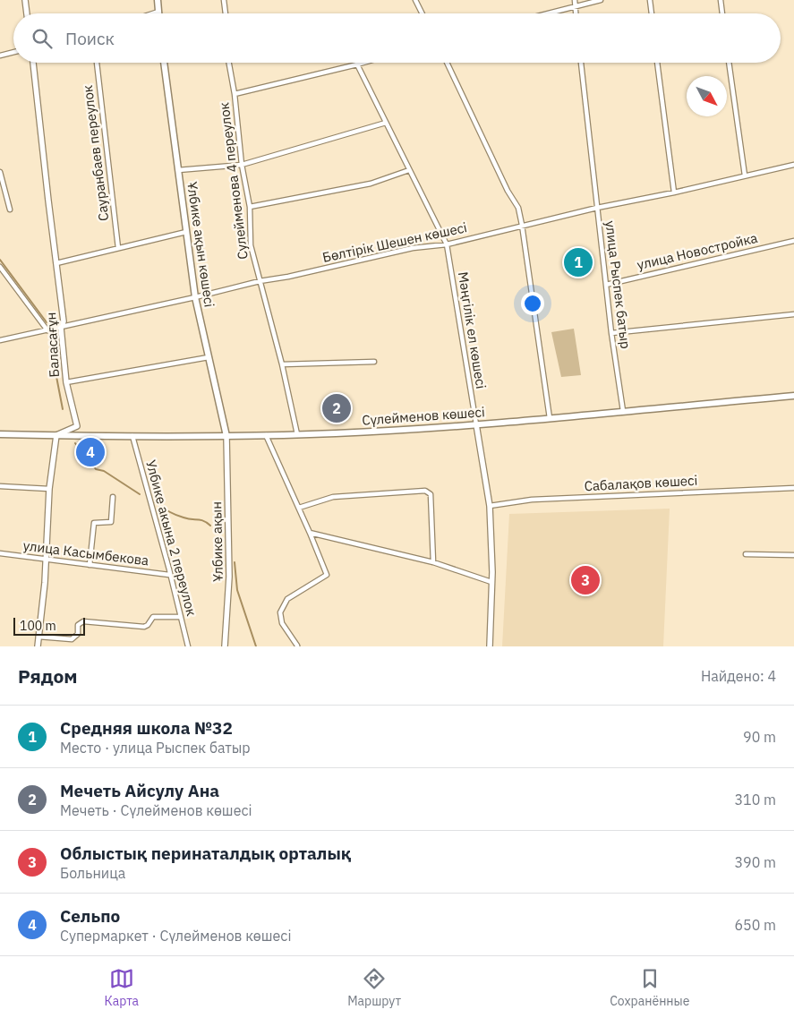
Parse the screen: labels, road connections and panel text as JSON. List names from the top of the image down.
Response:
{
  "streets": {
    "main road": ["Ұлбике ақын көшесі", "Сүлейменов көшесі"],
    "street": [
      "Сауранбаев переулок",
      "Сулейменова 4 переулок",
      "Бөлтірік Шешен көшесі",
      "улица Новостройка",
      "улица Рыспек батыр",
      "Мәңгілік ел көшесі",
      "Баласағұн",
      "Сабалақов көшесі",
      "Улбике акына 2 переулок",
      "Ұлбике ақын",
      "улица Касымбекова"
    ]
  },
  "crossings": [
    ["Сулейменова 4 переулок", "Бөлтірік Шешен көшесі"],
    ["Сулейменова 4 переулок", "Сүлейменов көшесі"],
    ["Бөлтірік Шешен көшесі", "Ұлбике ақын көшесі"],
    ["Бөлтірік Шешен көшесі", "улица Рыспек батыр"],
    ["Бөлтірік Шешен көшесі", "Мәңгілік ел көшесі"],
    ["Бөлтірік Шешен көшесі", "Баласағұн"],
    ["Ұлбике ақын көшесі", "Сүлейменов көшесі"],
    ["Ұлбике ақын көшесі", "Ұлбике ақын"],
    ["улица Новостройка", "улица Рыспек батыр"],
    ["улица Рыспек батыр", "Сүлейменов көшесі"],
    ["Мәңгілік ел көшесі", "Сүлейменов көшесі"],
    ["Мәңгілік ел көшесі", "Сабалақов көшесі"],
    ["Баласағұн", "Сүлейменов көшесі"],
    ["Сүлейменов көшесі", "Улбике акына 2 переулок"],
    ["Сүлейменов көшесі", "Ұлбике ақын"],
    ["Улбике акына 2 переулок", "улица Касымбекова"]
  ],
  "scale_bar": "100 m",
  "north": "bottom right",
  "page": {
    "search": "Поиск",
    "pins": [
      "1",
      "2",
      "4",
      "3"
    ],
    "scale": "100 m",
    "heading": ["Рядом", "Найдено: 4"],
    "list": [
      {
        "mark": "1",
        "name": "Средняя школа №32",
        "note": "Место · улица Рыспек батыр",
        "value": "90 m"
      },
      {
        "mark": "2",
        "name": "Мечеть Айсулу Ана",
        "note": "Мечеть · Сүлейменов көшесі",
        "value": "310 m"
      },
      {
        "mark": "3",
        "name": "Облыстық перинаталдық орталық",
        "note": "Больница",
        "value": "390 m"
      },
      {
        "mark": "4",
        "name": "Сельпо",
        "note": "Супермаркет · Сүлейменов көшесі",
        "value": "650 m"
      }
    ],
    "nav": ["Карта", "Маршрут", "Сохранённые"]
  }
}
